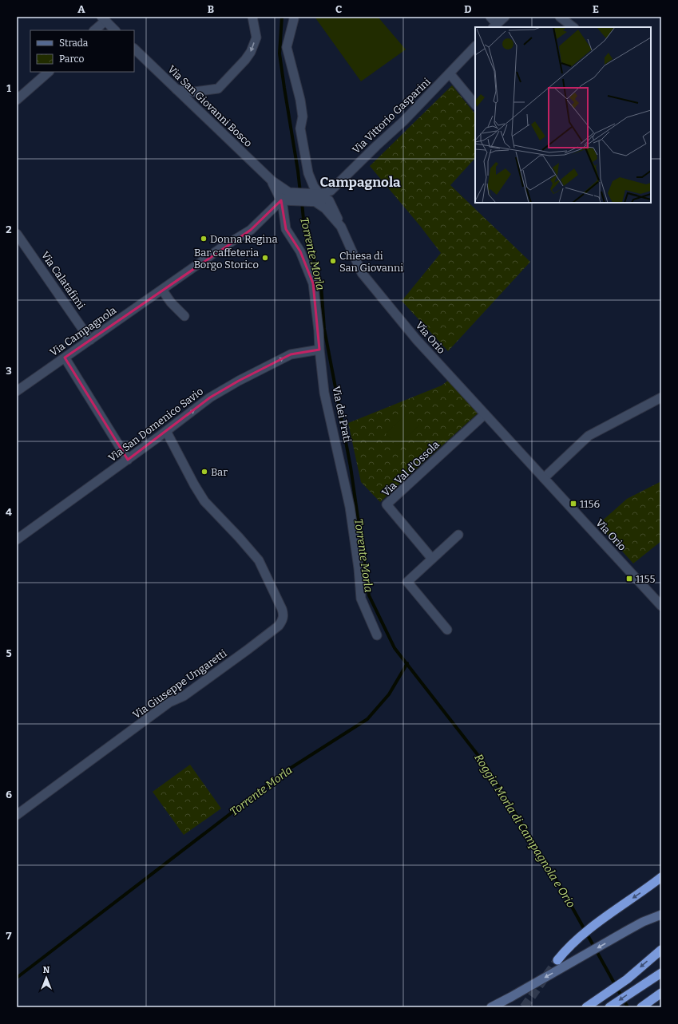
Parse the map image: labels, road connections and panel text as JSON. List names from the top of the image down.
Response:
{
  "streets": {
    "street": [
      "Via San Giovanni Bosco",
      "Via Vittorio Gasparini",
      "Via Calatafimi",
      "Via Campagnola",
      "Via Orio",
      "Via dei Prati",
      "Via San Domenico Savio",
      "Via Val d'Ossola",
      "Via Giuseppe Ungaretti"
    ]
  },
  "crossings": [
    ["Via San Giovanni Bosco", "Via Campagnola"],
    ["Via San Giovanni Bosco", "Via dei Prati"],
    ["Via Calatafimi", "Via Campagnola"],
    ["Via Campagnola", "Via dei Prati"],
    ["Via Orio", "Via Val d'Ossola"],
    ["Via dei Prati", "Via San Domenico Savio"],
    ["Via San Domenico Savio", "Via Giuseppe Ungaretti"]
  ],
  "one_way": ["Via San Domenico Savio"],
  "districts": ["Campagnola"],
  "water": ["Torrente Morla", "Roggia Morla di Campagnola e Orio"],
  "places": {
    "other": [
      "Donna Regina",
      "Bar caffeteria Borgo Storico",
      "Chiesa di San Giovanni",
      "Bar"
    ],
    "transit": ["1156", "1155"]
  },
  "legend": ["Strada", "Parco"],
  "north": "top",
  "grid": {
    "columns": [
      "A",
      "B",
      "C",
      "D",
      "E"
    ],
    "rows": [
      "1",
      "2",
      "3",
      "4",
      "5",
      "6",
      "7"
    ]
  }
}
